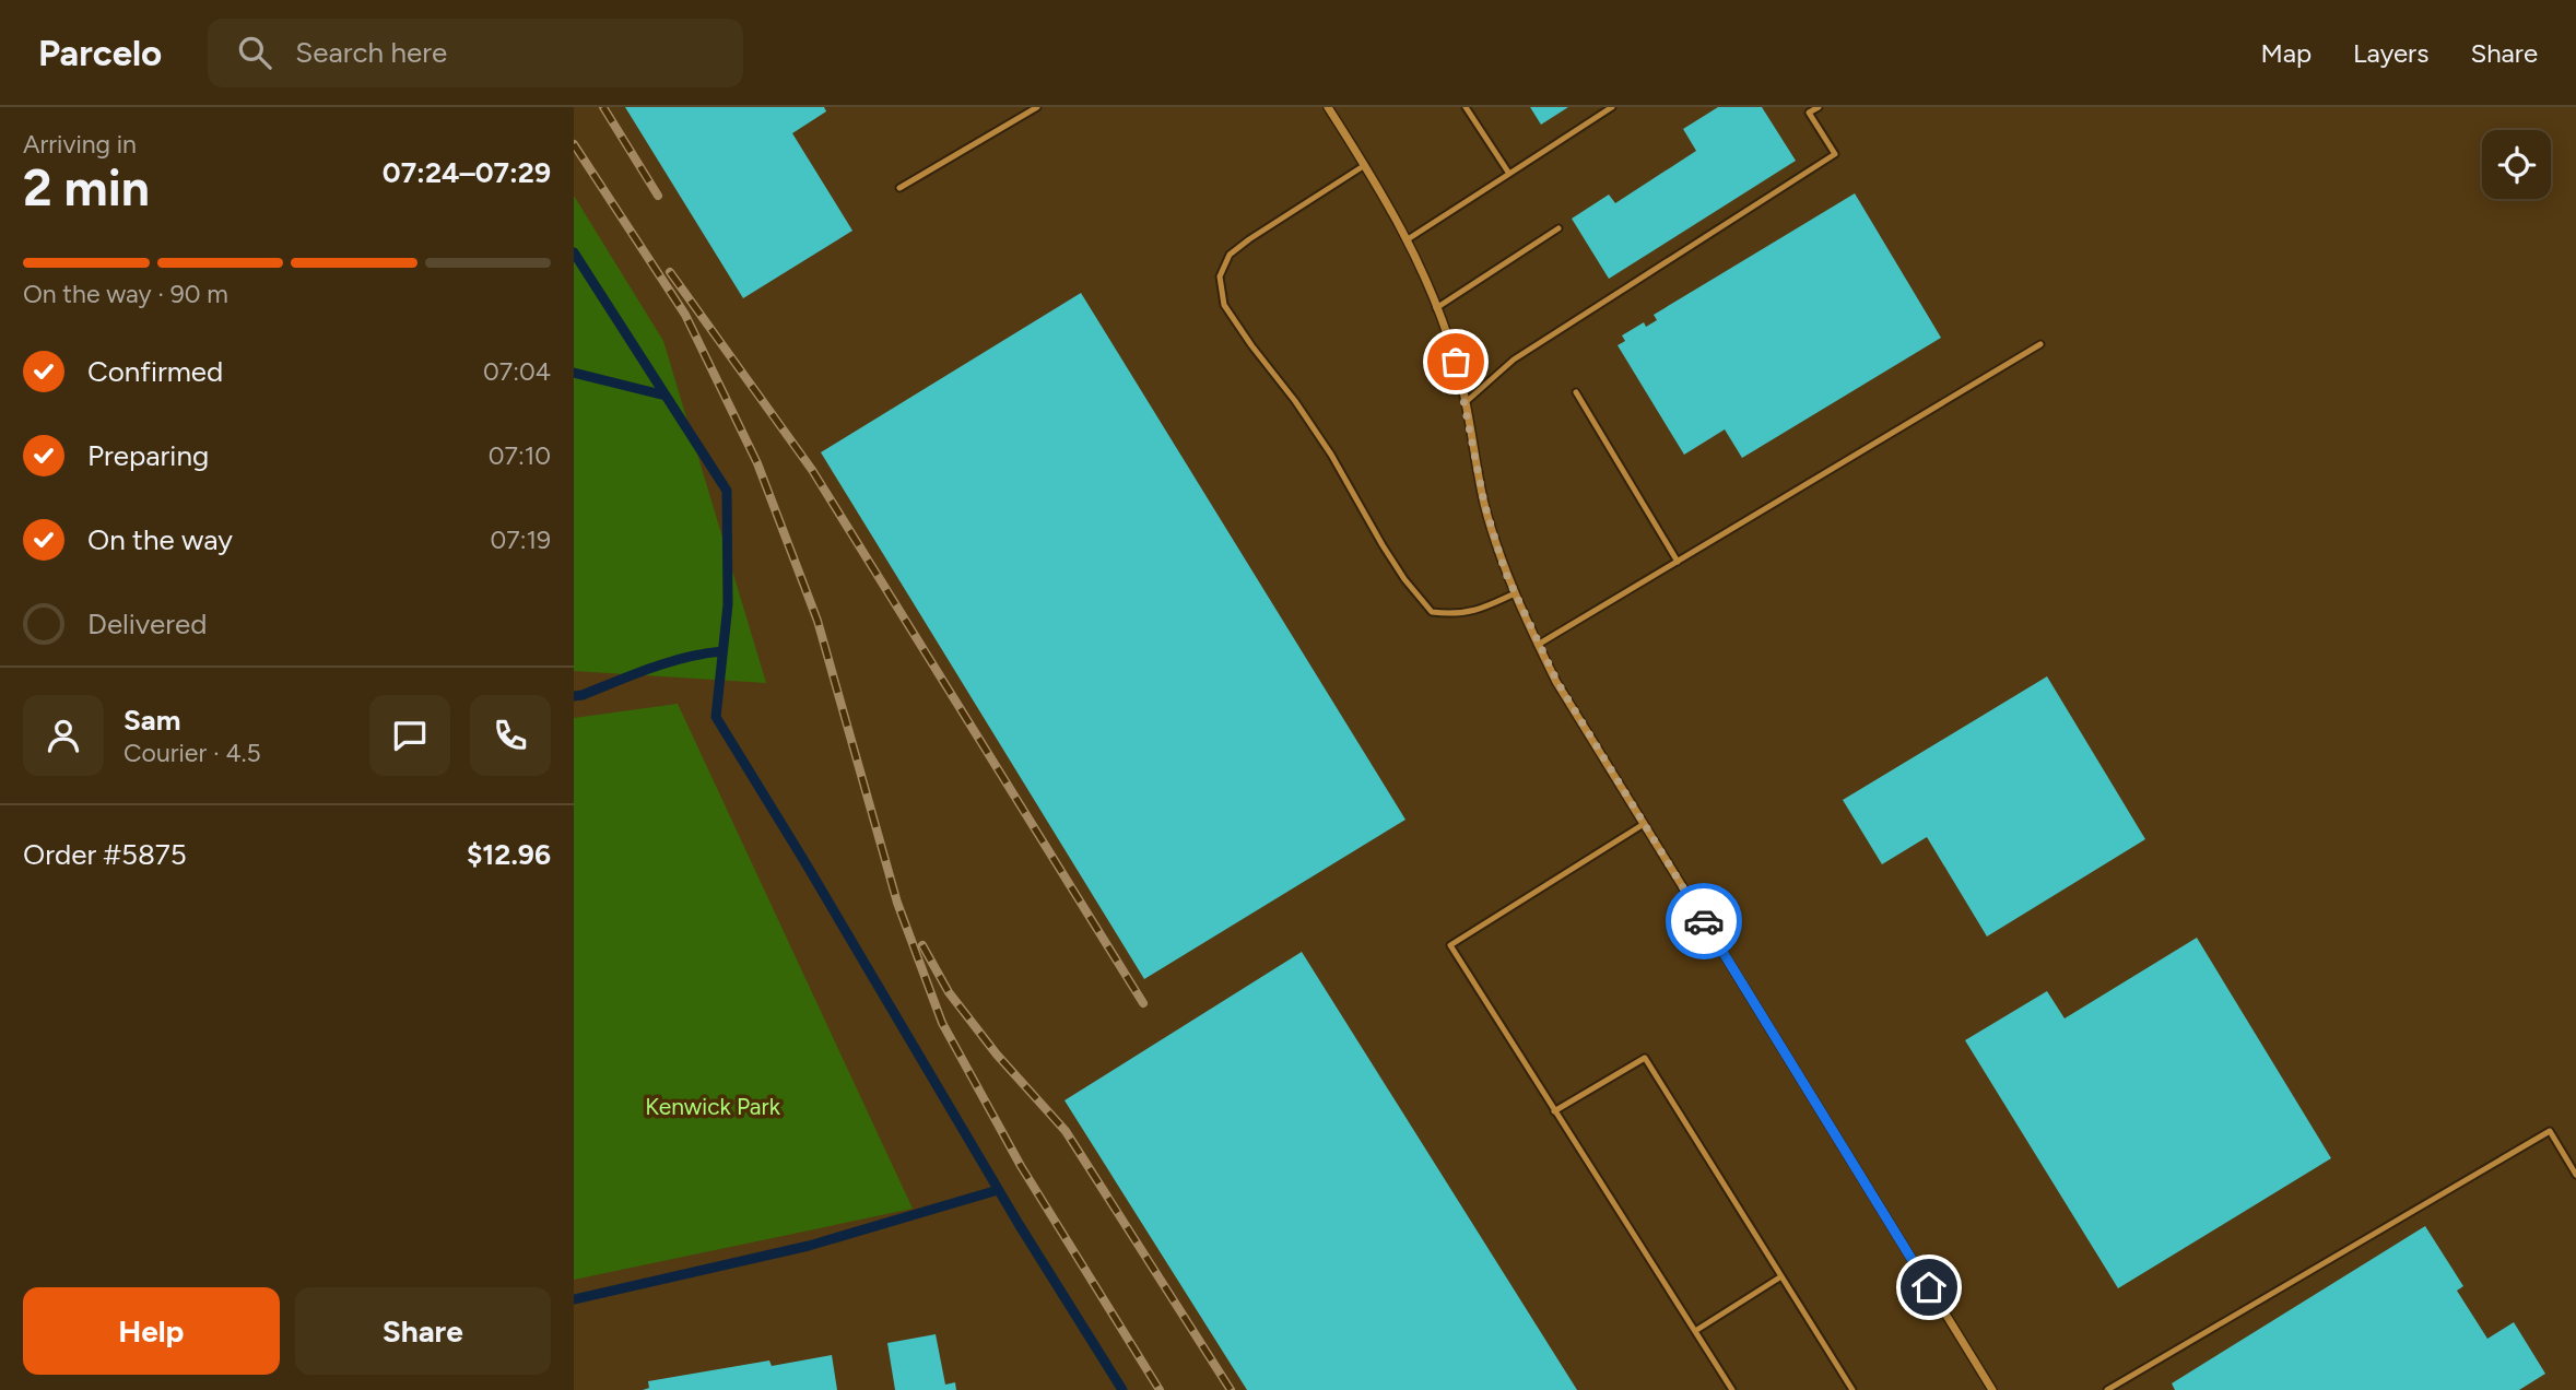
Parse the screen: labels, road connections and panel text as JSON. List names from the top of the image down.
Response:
{
  "parks": ["Kenwick Park"],
  "page": {
    "header": "Parcelo",
    "search": "Search here",
    "nav": ["Map", "Layers", "Share"],
    "heading": ["2 min", "Arriving in", "07:24–07:29"],
    "panel": [
      "Sam",
      "Courier · 4.5",
      "Order #5875",
      "$12.96"
    ],
    "bar": "On the way · 90 m",
    "list": [
      ["Confirmed", "07:04"],
      ["Preparing", "07:10"],
      ["On the way", "07:19"],
      "Delivered"
    ],
    "buttons": ["Help", "Share"]
  }
}
